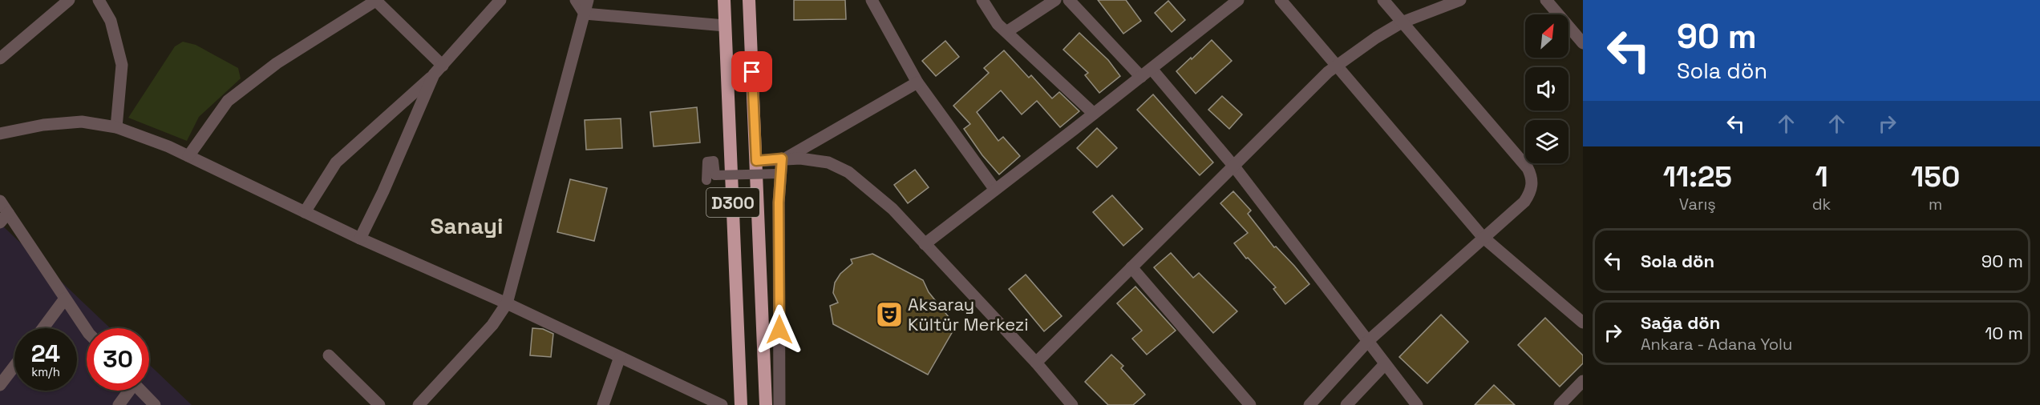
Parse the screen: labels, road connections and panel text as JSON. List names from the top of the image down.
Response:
{
  "streets": {
    "highway": ["D300"]
  },
  "districts": ["Sanayi"],
  "places": {
    "theatre": ["Aksaray Kültür Merkezi"]
  },
  "north": "top right",
  "page": {
    "turn": ["90 m", "Sola dön"],
    "eta": [
      "11:25",
      "Varış",
      "1",
      "dk",
      "150",
      "m"
    ],
    "list": [
      {
        "name": "Sola dön",
        "value": "90 m"
      },
      {
        "name": "Sağa dön",
        "note": "Ankara - Adana Yolu",
        "value": "10 m"
      }
    ],
    "speed": "24 km/h",
    "limit": "30"
  }
}
